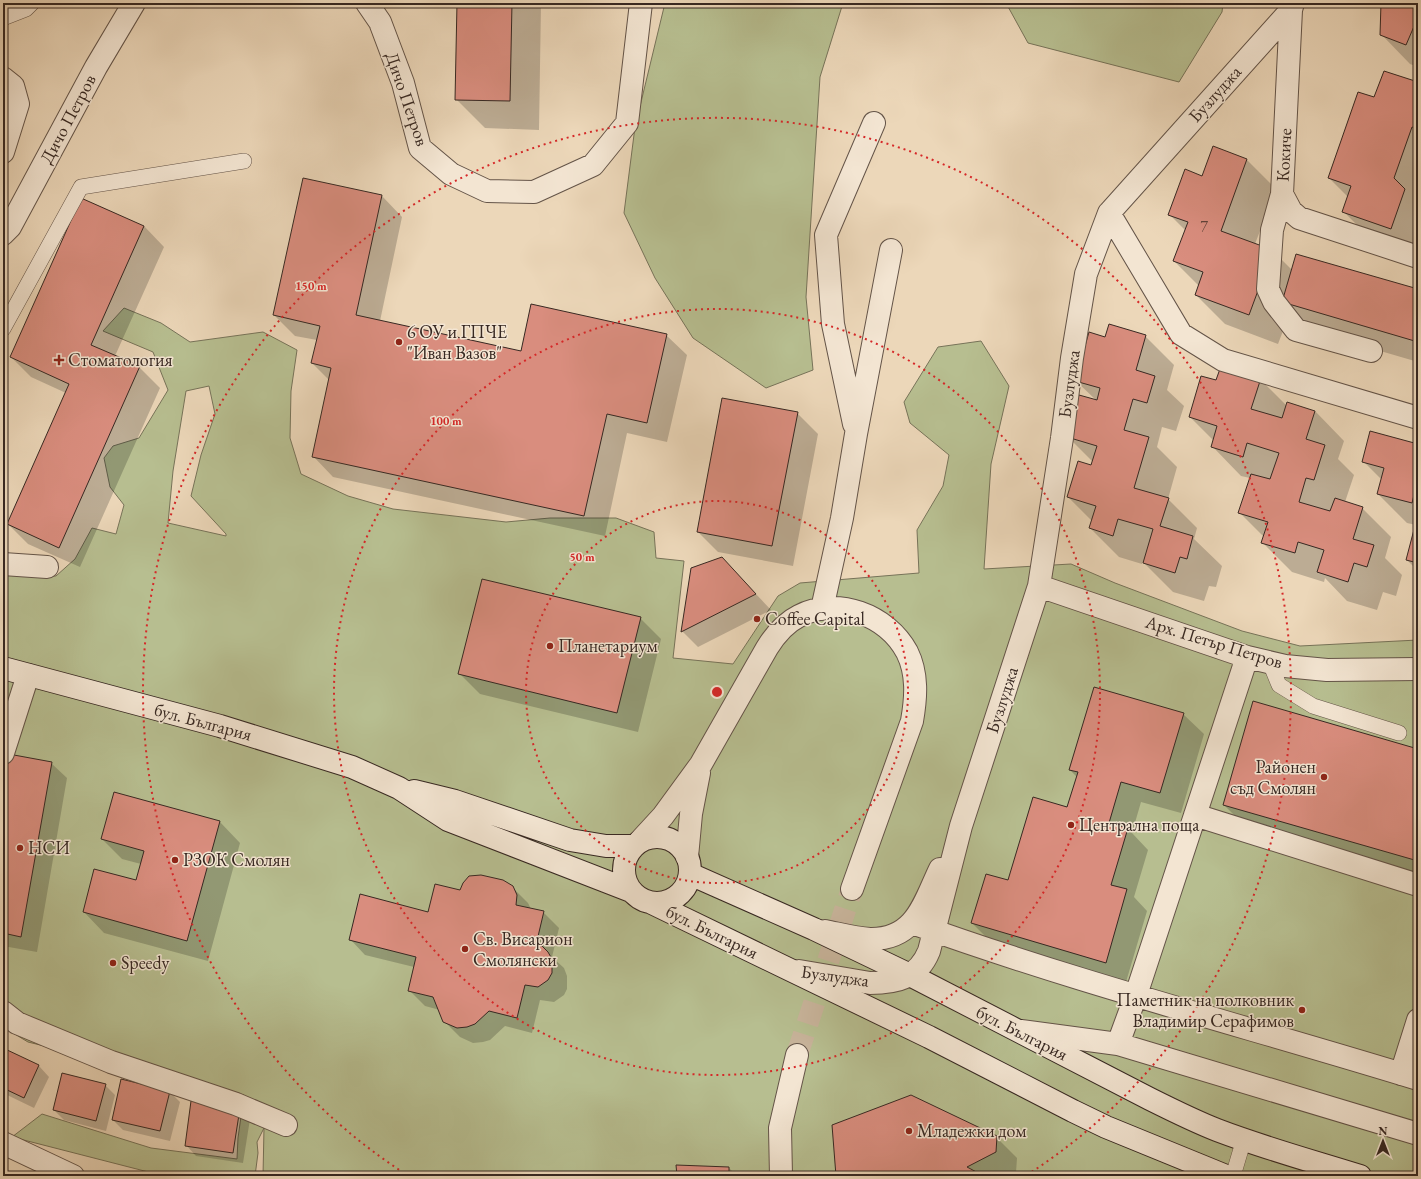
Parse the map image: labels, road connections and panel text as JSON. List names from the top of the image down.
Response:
{
  "streets": {
    "street": [
      "Бузлуджа",
      "Дичо Петров",
      "Кокиче",
      "Арх. Петър Петров",
      "бул. България"
    ]
  },
  "crossings": [
    ["Бузлуджа", "Кокиче"],
    ["Бузлуджа", "Арх. Петър Петров"],
    ["Бузлуджа", "бул. България"]
  ],
  "places": {
    "other": [
      "6 ОУ и ГПЧЕ \"Иван Вазов\"",
      "Coffee Capital",
      "Планетариум",
      "Районен съд Смолян",
      "Централна поща",
      "НСИ",
      "РЗОК Смолян",
      "Св. Висарион Смолянски",
      "Speedy",
      "Паметник на полковник Владимир Серафимов",
      "Младежки дом"
    ],
    "health": ["Стоматология"]
  },
  "house_numbers": ["7"],
  "north": "top",
  "rings": ["150 m", "100 m", "50 m"]
}
